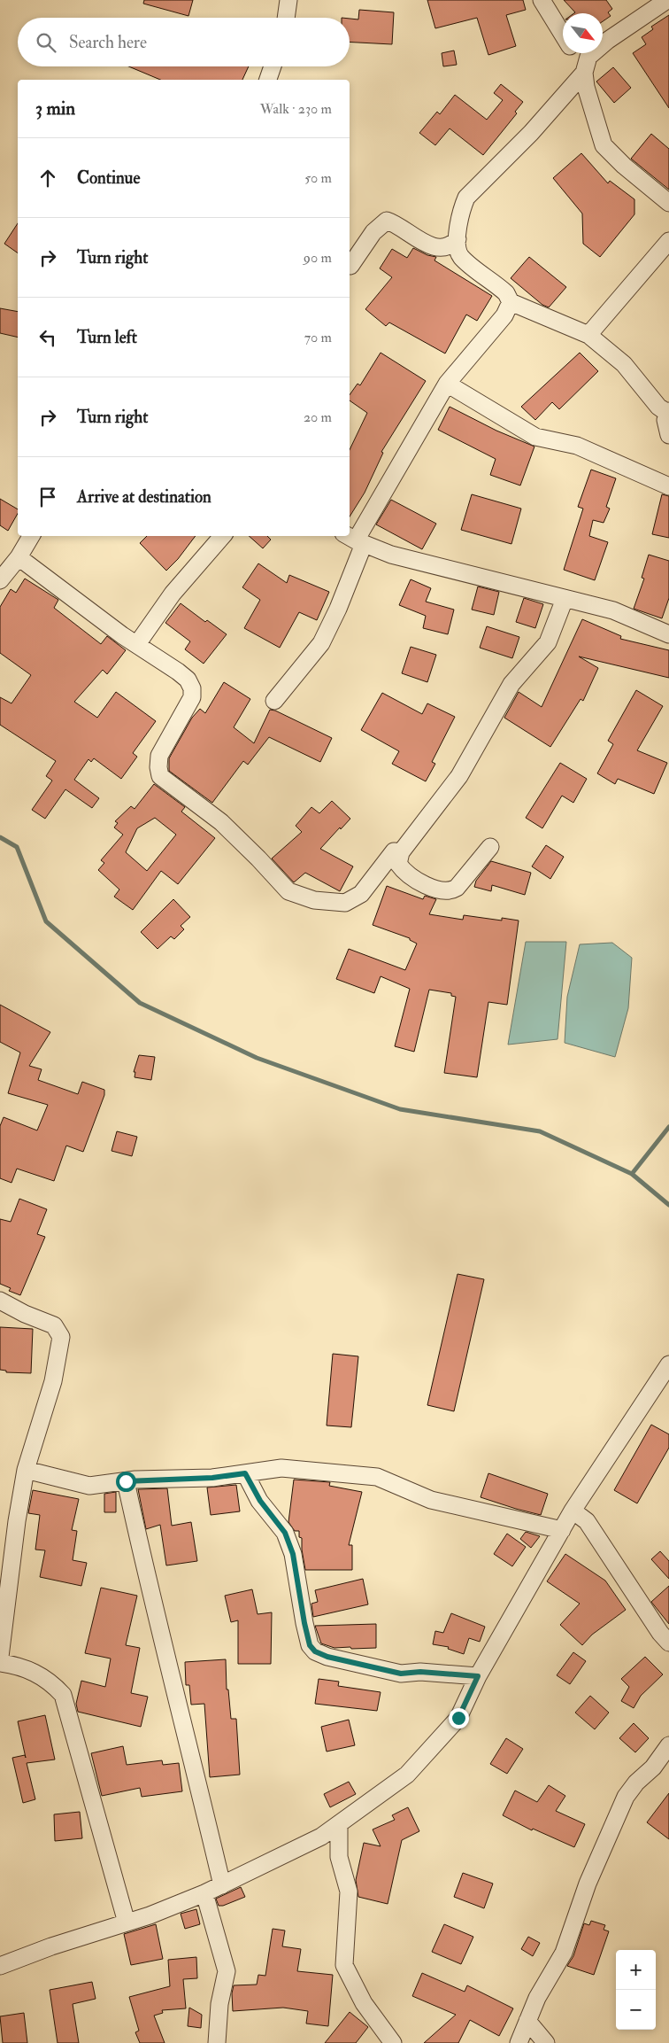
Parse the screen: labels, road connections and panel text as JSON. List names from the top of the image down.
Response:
{
  "north": "bottom right",
  "page": {
    "search": "Search here",
    "heading": ["3 min", "Walk · 230 m"],
    "list": [
      ["Continue", "50 m"],
      ["Turn right", "90 m"],
      ["Turn left", "70 m"],
      ["Turn right", "20 m"],
      "Arrive at destination"
    ],
    "map_buttons": ["+", "−"]
  }
}
